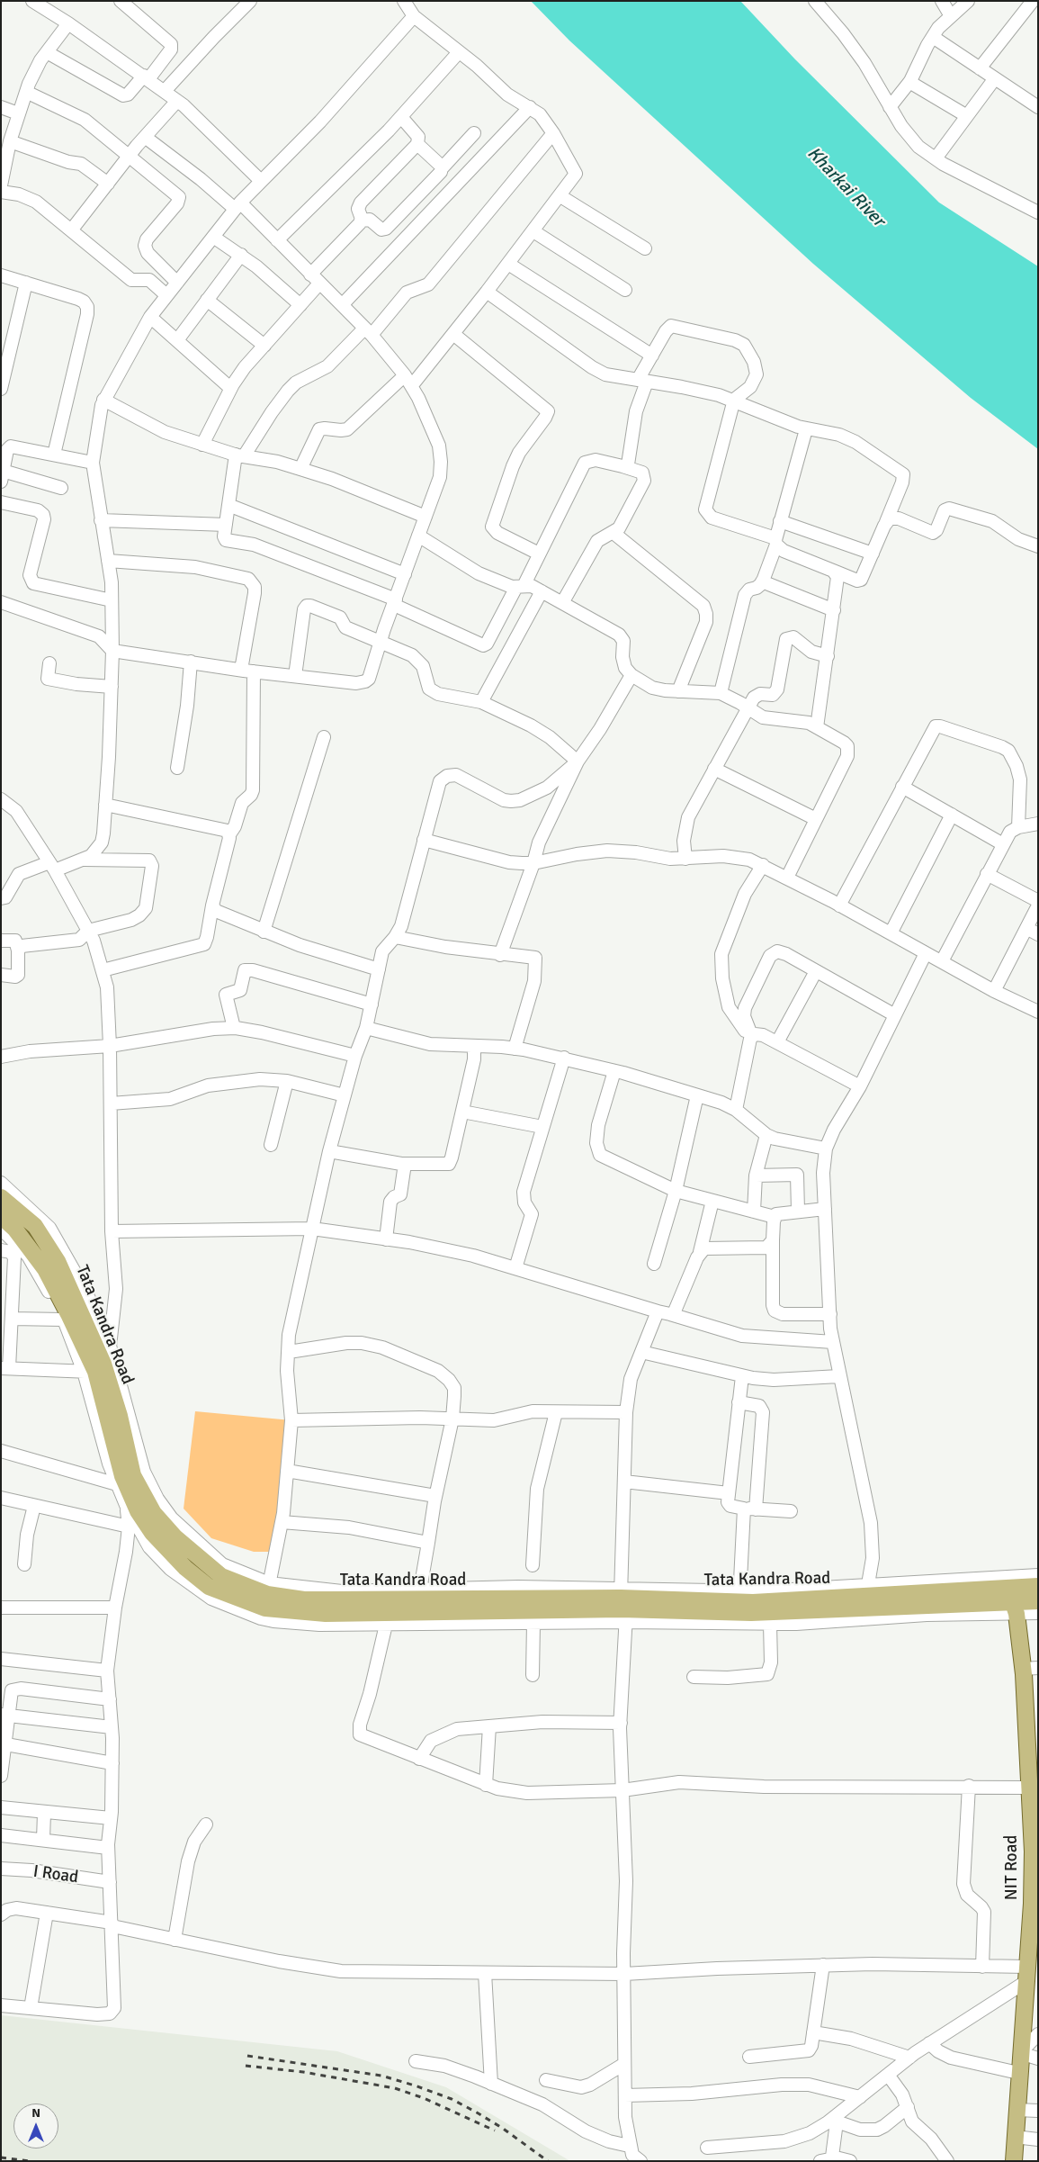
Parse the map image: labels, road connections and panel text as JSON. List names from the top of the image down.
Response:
{
  "streets": {
    "main road": ["Tata Kandra Road", "NIT Road"],
    "street": ["I Road"]
  },
  "crossings": [
    ["Tata Kandra Road", "NIT Road"]
  ],
  "water": ["Kharkai River"],
  "north": "top"
}
